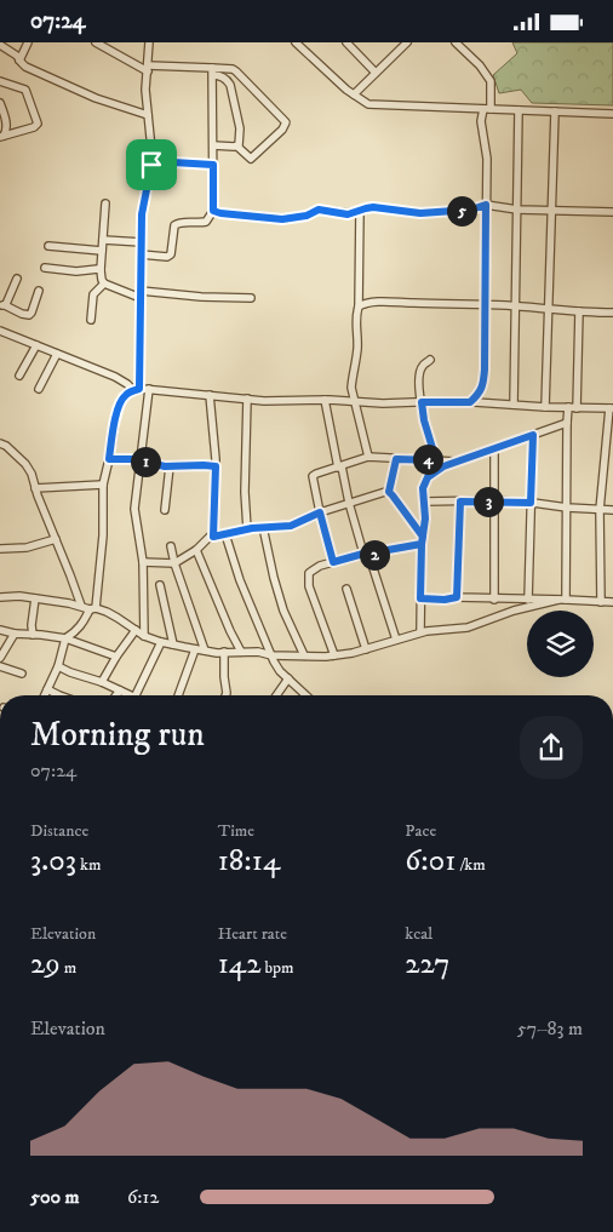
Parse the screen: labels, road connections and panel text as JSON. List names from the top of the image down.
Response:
{
  "page": {
    "status": "07:24",
    "pins": [
      "5",
      "4",
      "1",
      "3",
      "2"
    ],
    "heading": ["Morning run", "07:24"],
    "stats": [
      ["Distance", "3.03 km"],
      ["Time", "18:14"],
      ["Pace", "6:01 /km"],
      ["Elevation", "29 m"],
      ["Heart rate", "142 bpm"],
      ["kcal", "227"]
    ],
    "chart": ["Elevation", "57–83 m"],
    "list": [
      {
        "name": "500 m",
        "note": "6:12"
      }
    ]
  }
}
